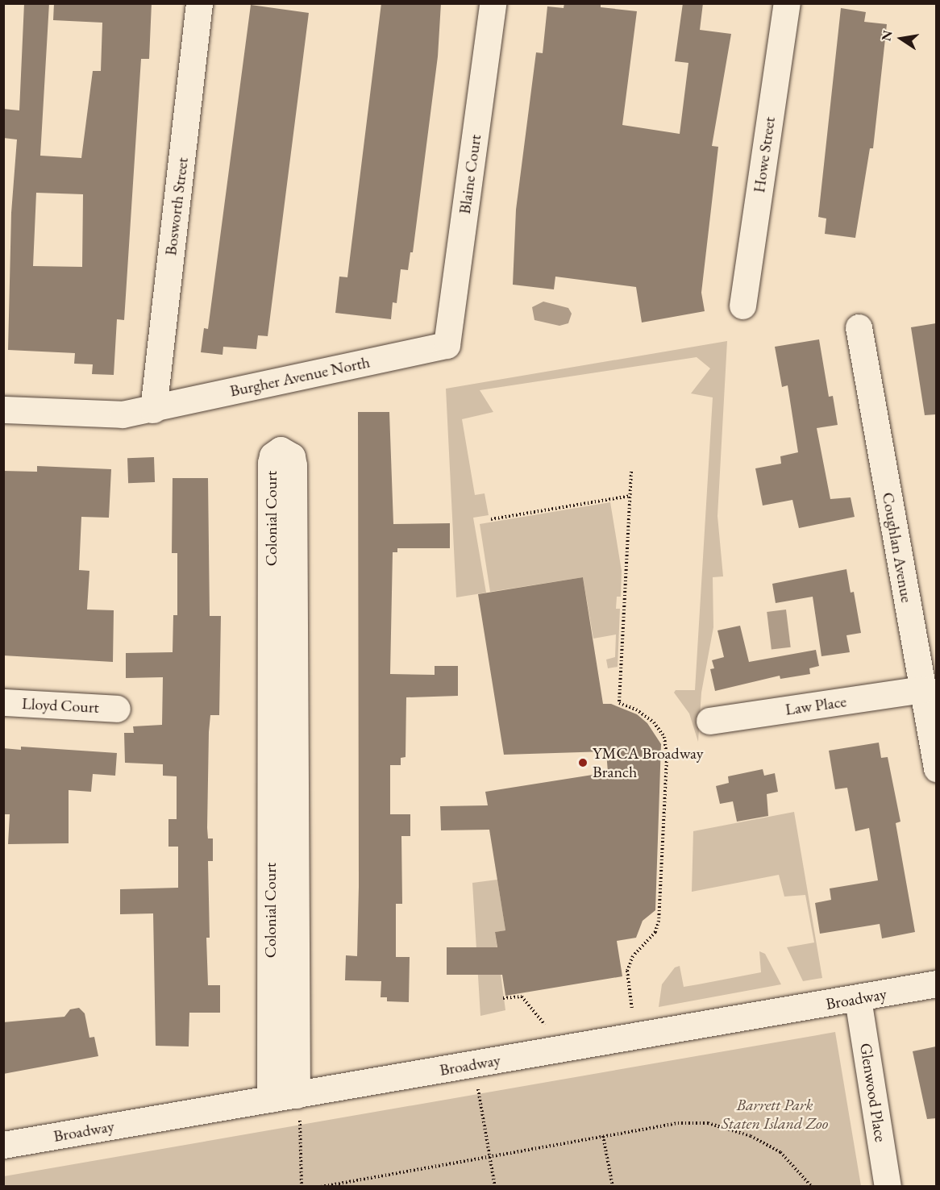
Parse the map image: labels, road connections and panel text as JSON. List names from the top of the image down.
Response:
{
  "streets": {
    "street": [
      "Howe Street",
      "Blaine Court",
      "Bosworth Street",
      "Burgher Avenue North",
      "Colonial Court",
      "Coughlan Avenue",
      "Lloyd Court",
      "Law Place",
      "Broadway",
      "Glenwood Place"
    ]
  },
  "crossings": [
    ["Blaine Court", "Burgher Avenue North"],
    ["Bosworth Street", "Burgher Avenue North"],
    ["Colonial Court", "Broadway"],
    ["Coughlan Avenue", "Law Place"],
    ["Broadway", "Glenwood Place"]
  ],
  "parks": ["Barrett Park Staten Island Zoo"],
  "places": ["YMCA Broadway Branch"],
  "north": "left"
}
